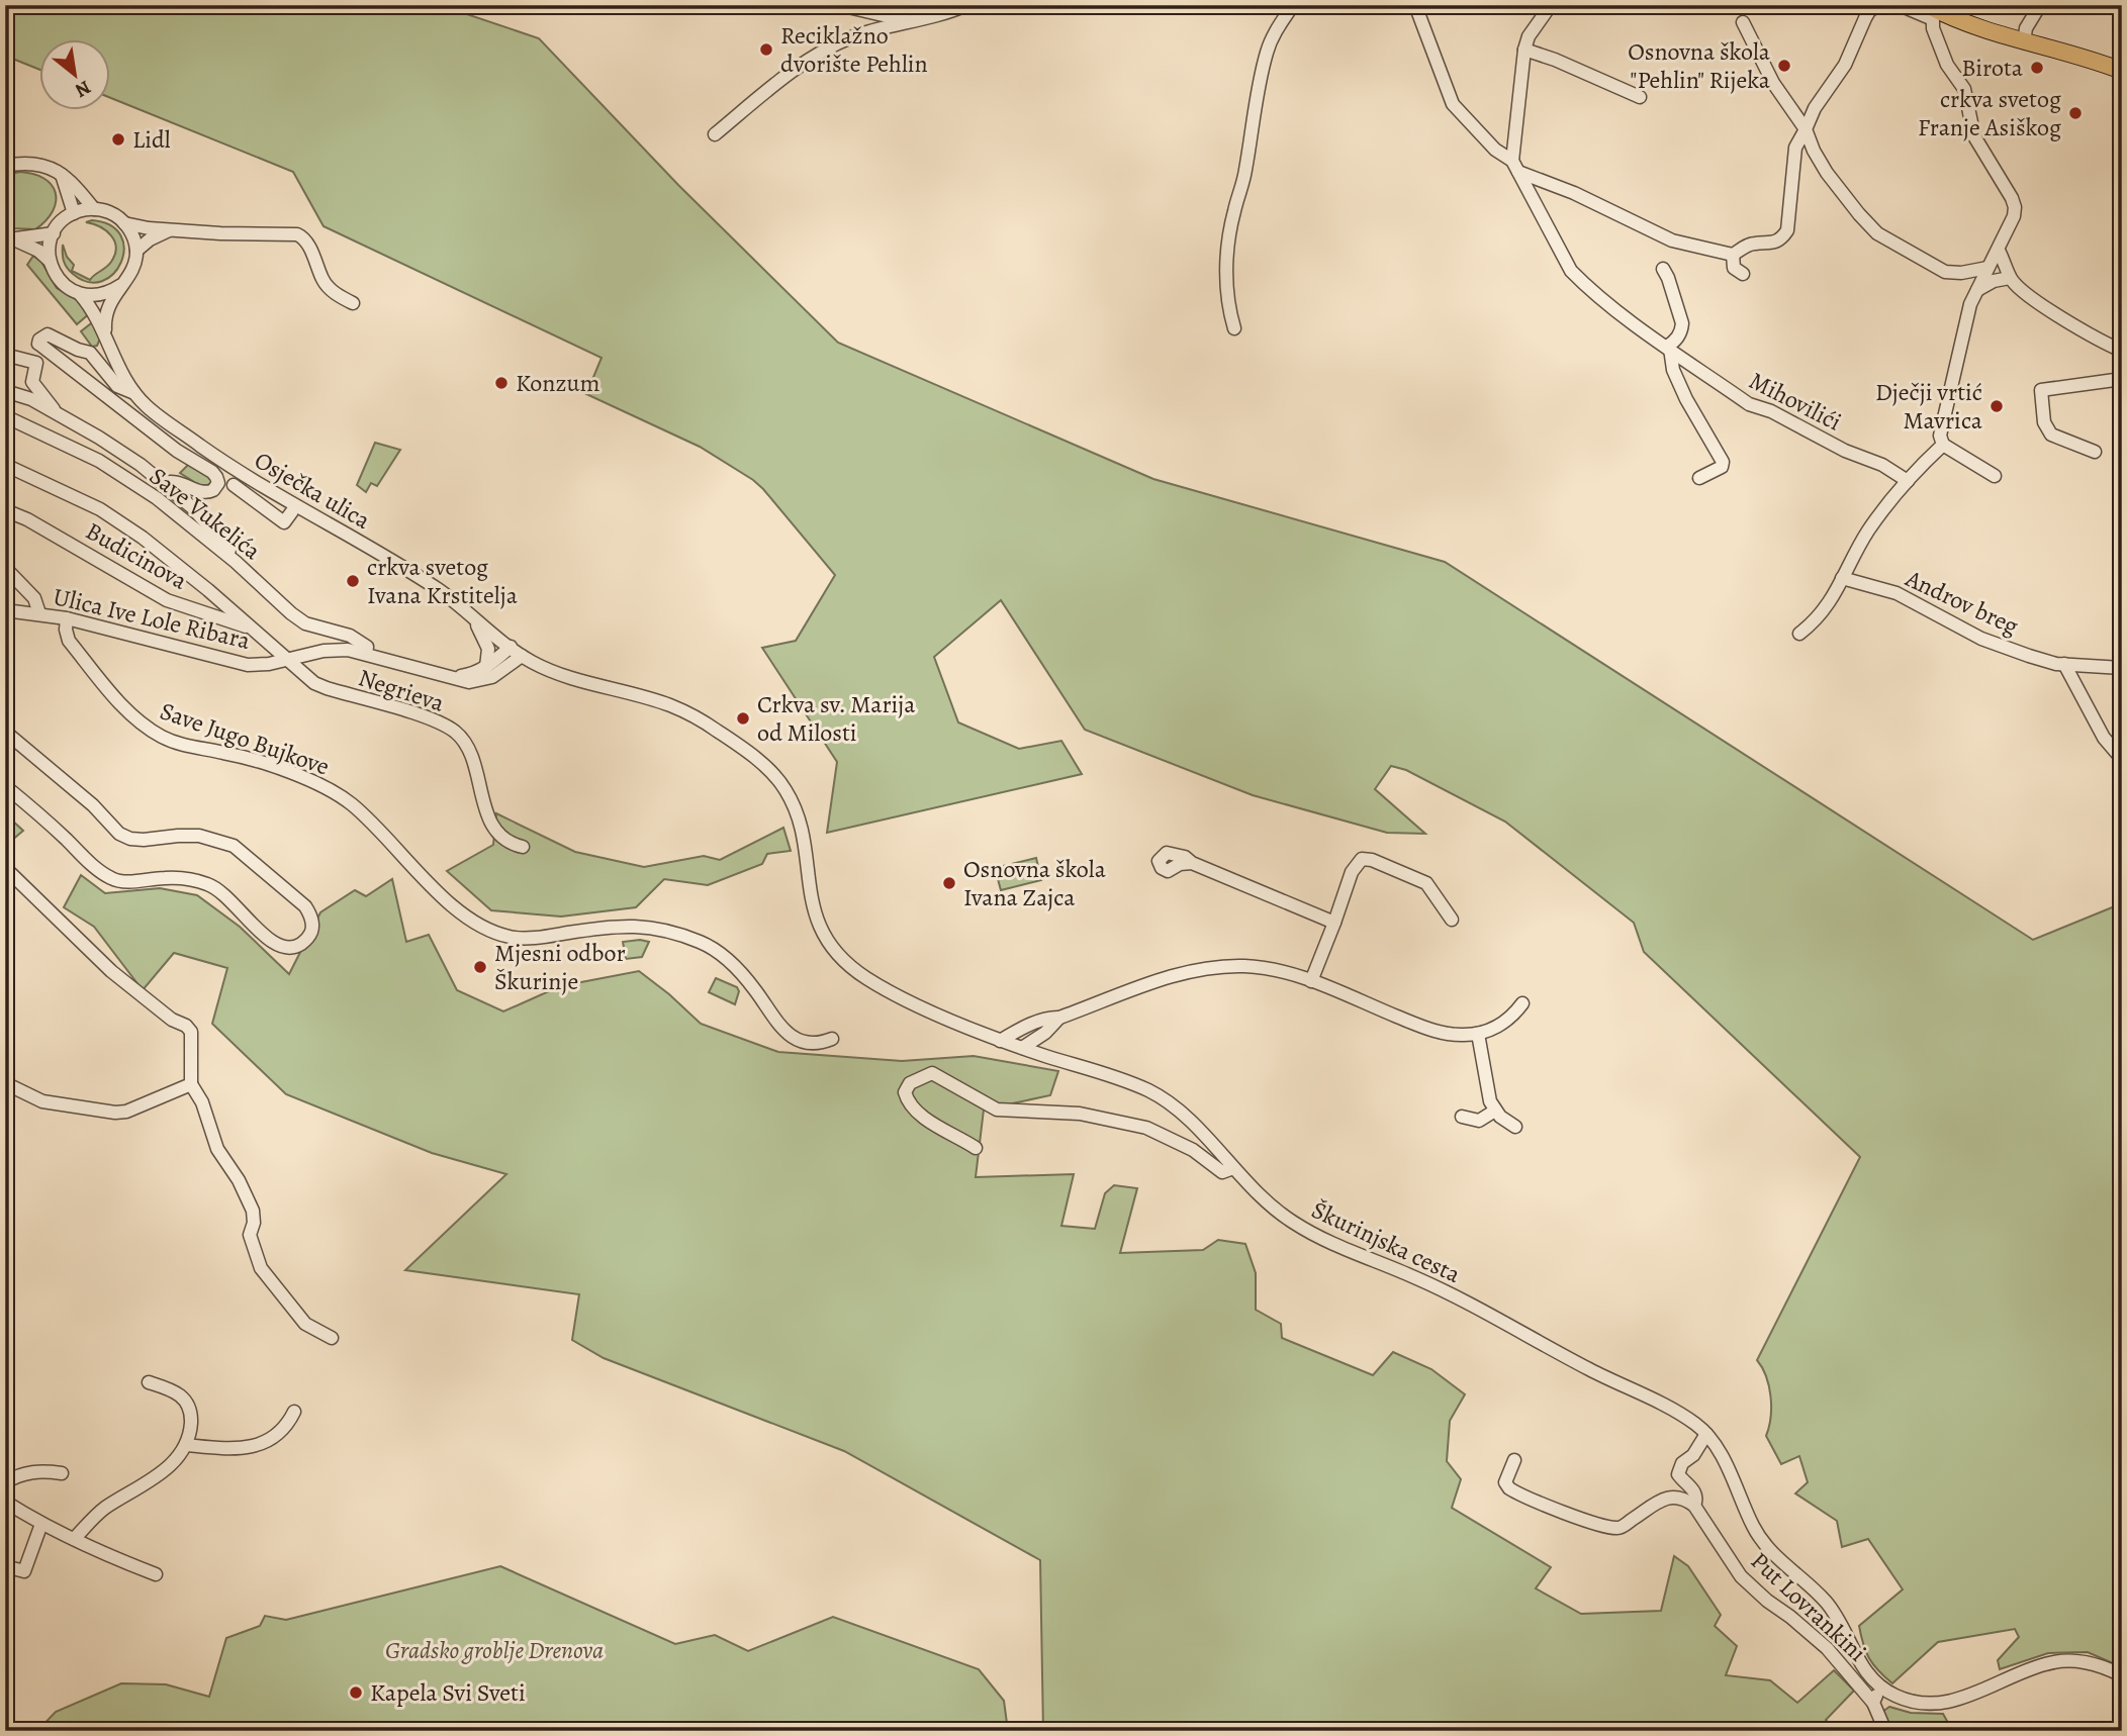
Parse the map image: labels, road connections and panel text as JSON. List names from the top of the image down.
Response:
{
  "streets": {
    "street": [
      "Mihovilići",
      "Osječka ulica",
      "Save Vukelića",
      "Budicinova",
      "Androv breg",
      "Ulica Ive Lole Ribara",
      "Negrieva",
      "Save Jugo Bujkove",
      "Škurinjska cesta",
      "Put Lovrankini"
    ]
  },
  "crossings": [
    ["Osječka ulica", "Ulica Ive Lole Ribara"],
    ["Osječka ulica", "Škurinjska cesta"],
    ["Save Vukelića", "Ulica Ive Lole Ribara"],
    ["Ulica Ive Lole Ribara", "Negrieva"],
    ["Ulica Ive Lole Ribara", "Save Jugo Bujkove"],
    ["Ulica Ive Lole Ribara", "Škurinjska cesta"],
    ["Škurinjska cesta", "Put Lovrankini"]
  ],
  "parks": ["Gradsko groblje Drenova"],
  "places": [
    "Reciklažno dvorište Pehlin",
    "Osnovna škola \"Pehlin\" Rijeka",
    "Birota",
    "crkva svetog Franje Asiškog",
    "Lidl",
    "Konzum",
    "Dječji vrtić Mavrica",
    "crkva svetog Ivana Krstitelja",
    "Crkva sv. Marija od Milosti",
    "Osnovna škola Ivana Zajca",
    "Mjesni odbor Škurinje",
    "Kapela Svi Sveti"
  ],
  "north": "bottom right"
}
